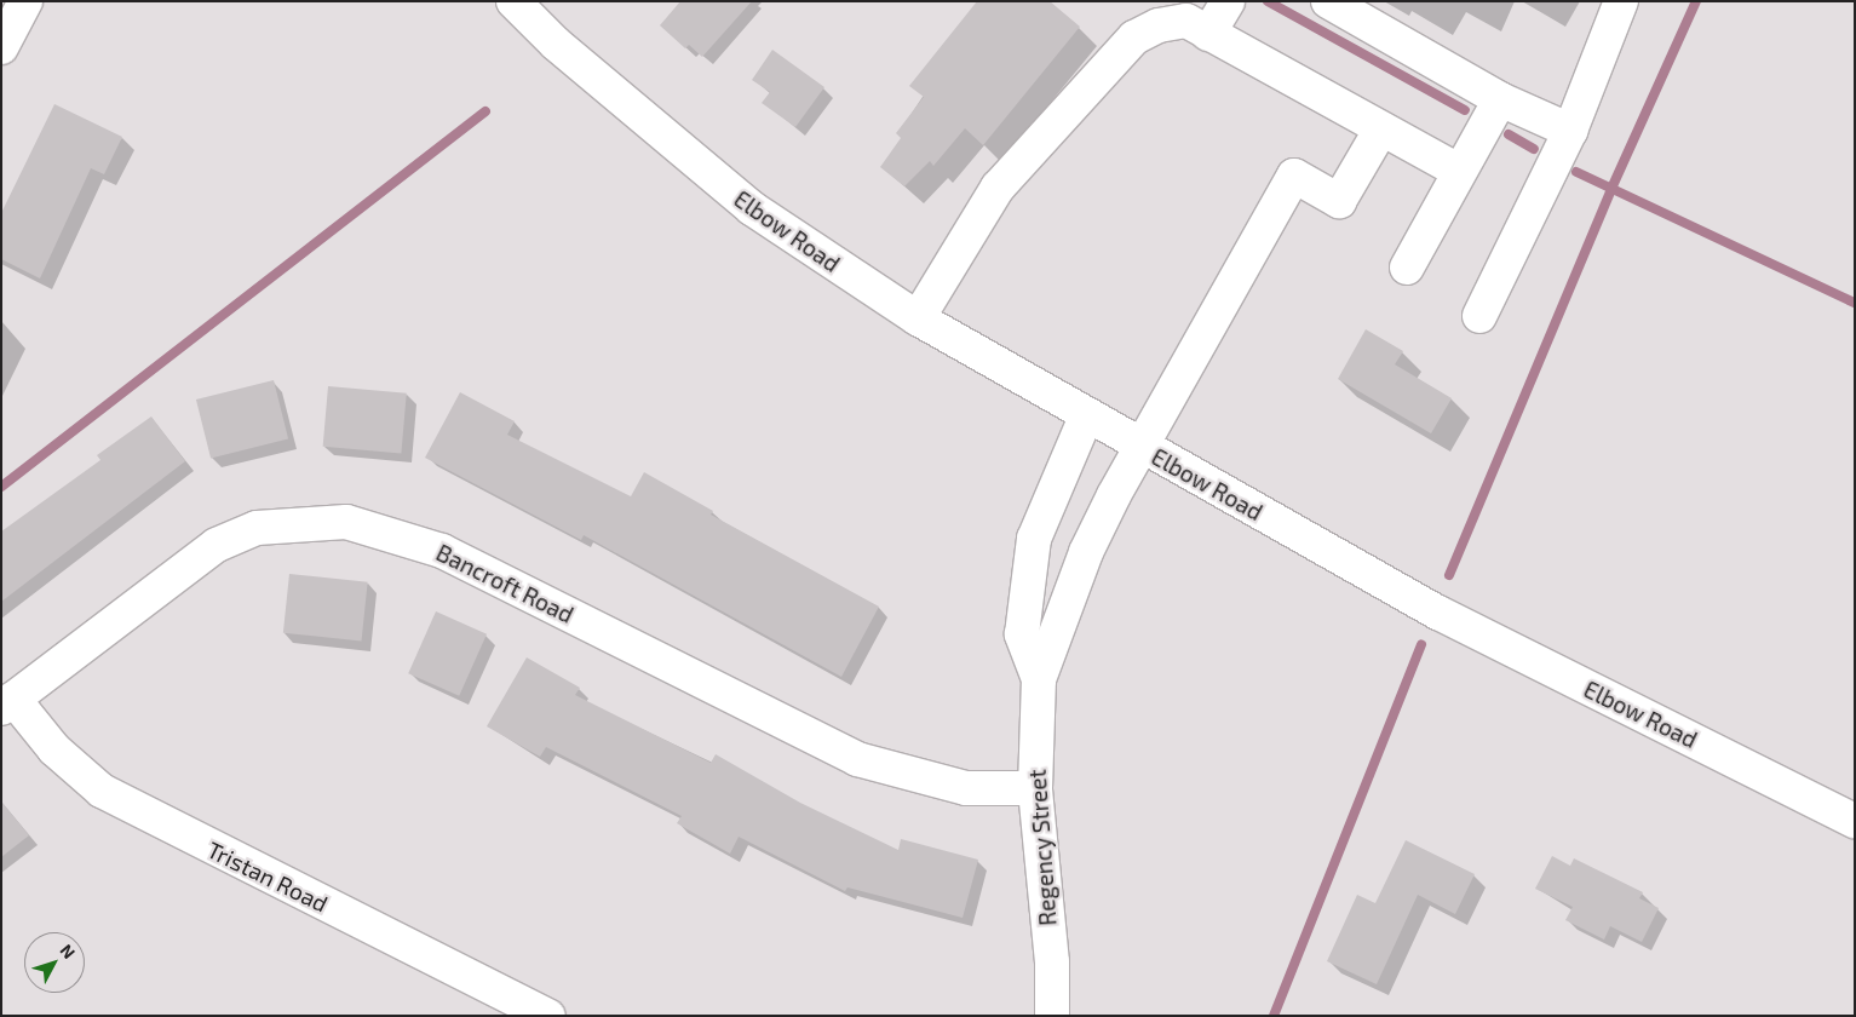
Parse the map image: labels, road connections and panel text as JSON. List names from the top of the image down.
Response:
{
  "streets": {
    "street": [
      "Elbow Road",
      "Bancroft Road",
      "Regency Street",
      "Tristan Road"
    ]
  },
  "crossings": [
    ["Elbow Road", "Regency Street"],
    ["Bancroft Road", "Regency Street"],
    ["Bancroft Road", "Tristan Road"]
  ],
  "north": "top right"
}
